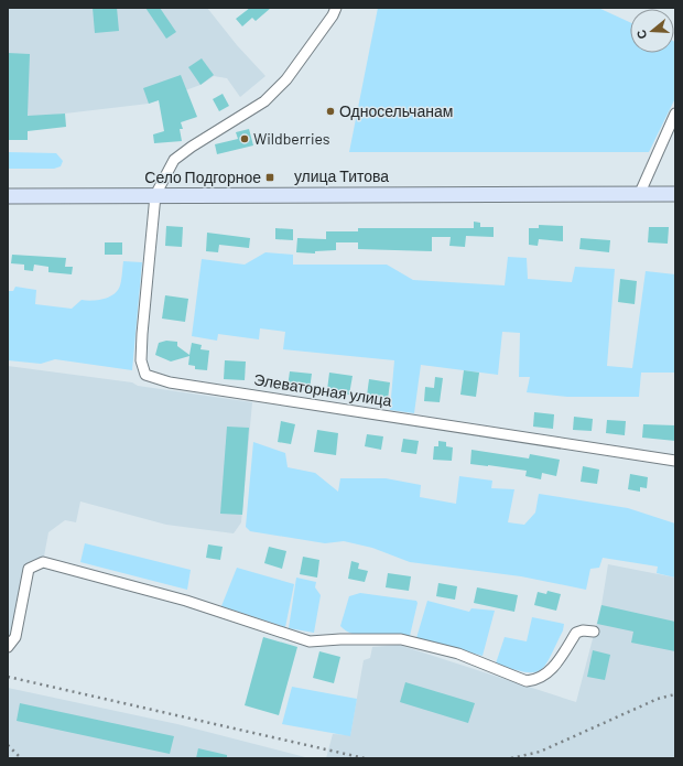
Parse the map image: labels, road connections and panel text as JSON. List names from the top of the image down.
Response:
{
  "streets": {
    "main road": ["улица Титова"],
    "street": ["Элеваторная улица"]
  },
  "crossings": [
    ["улица Титова", "Элеваторная улица"]
  ],
  "places": {
    "other": ["Односельчанам", "Wildberries"],
    "transit": ["Село Подгорное"]
  },
  "north": "left"
}
